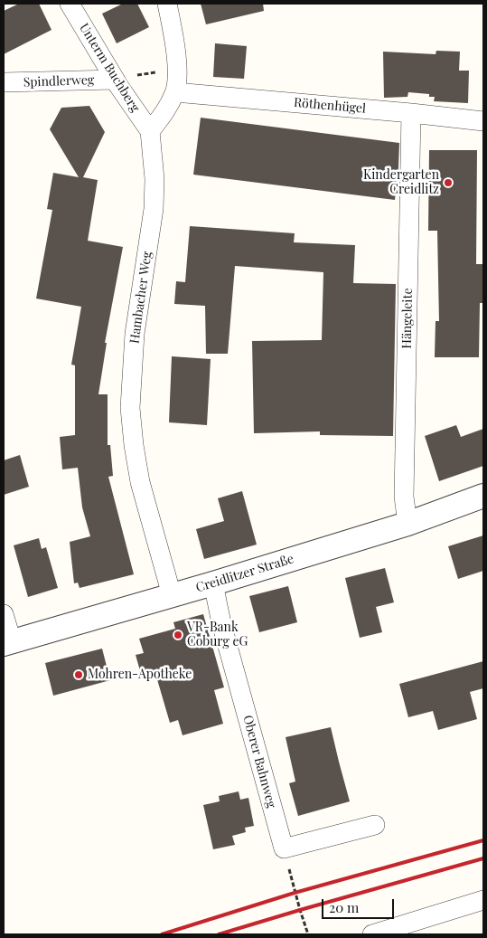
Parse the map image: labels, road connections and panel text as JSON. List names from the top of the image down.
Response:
{
  "streets": {
    "street": [
      "Unterm Buchberg",
      "Spindlerweg",
      "Röthenhügel",
      "Hambacher Weg",
      "Hängeleite",
      "Creidlitzer Straße",
      "Oberer Bahnweg"
    ]
  },
  "crossings": [
    ["Unterm Buchberg", "Spindlerweg"],
    ["Unterm Buchberg", "Hambacher Weg"],
    ["Röthenhügel", "Hängeleite"],
    ["Hambacher Weg", "Creidlitzer Straße"],
    ["Hängeleite", "Creidlitzer Straße"],
    ["Creidlitzer Straße", "Oberer Bahnweg"]
  ],
  "places": ["Kindergarten Creidlitz", "VR-Bank Coburg eG", "Mohren-Apotheke"],
  "scale_bar": "20 m"
}
